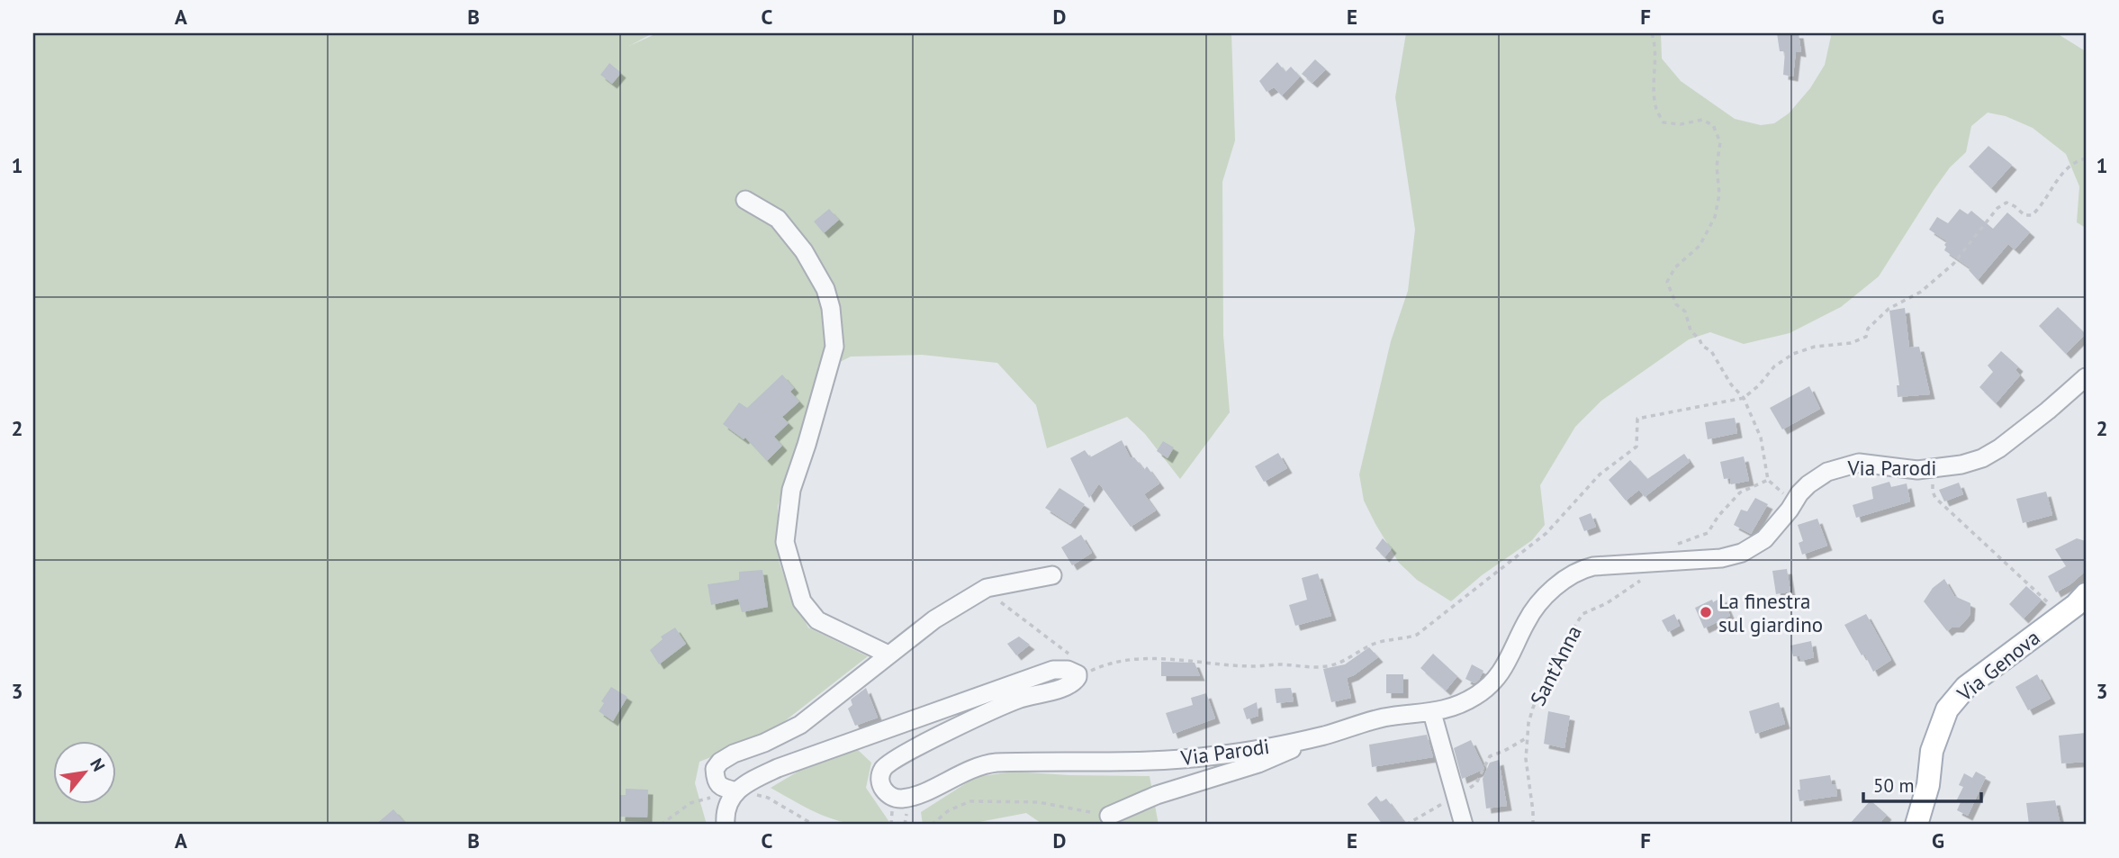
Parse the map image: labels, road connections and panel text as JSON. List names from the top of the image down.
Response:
{
  "streets": {
    "main road": ["Via Genova"],
    "street": ["Via Parodi"],
    "path": ["Sant'Anna"]
  },
  "places": ["La finestra sul giardino"],
  "scale_bar": "50 m",
  "north": "top right",
  "grid": {
    "columns": [
      "A",
      "B",
      "C",
      "D",
      "E",
      "F",
      "G"
    ],
    "rows": ["1", "2", "3"]
  }
}
